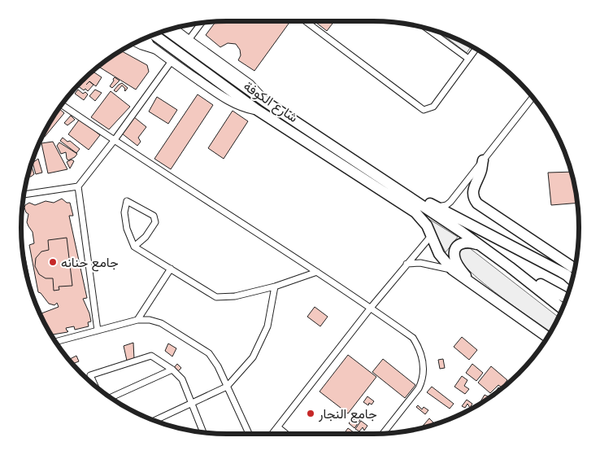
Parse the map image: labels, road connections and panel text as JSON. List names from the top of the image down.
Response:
{
  "streets": {
    "highway": ["شارع الكوفة"]
  },
  "places": ["جامع حنانه", "جامع النجار"]
}
